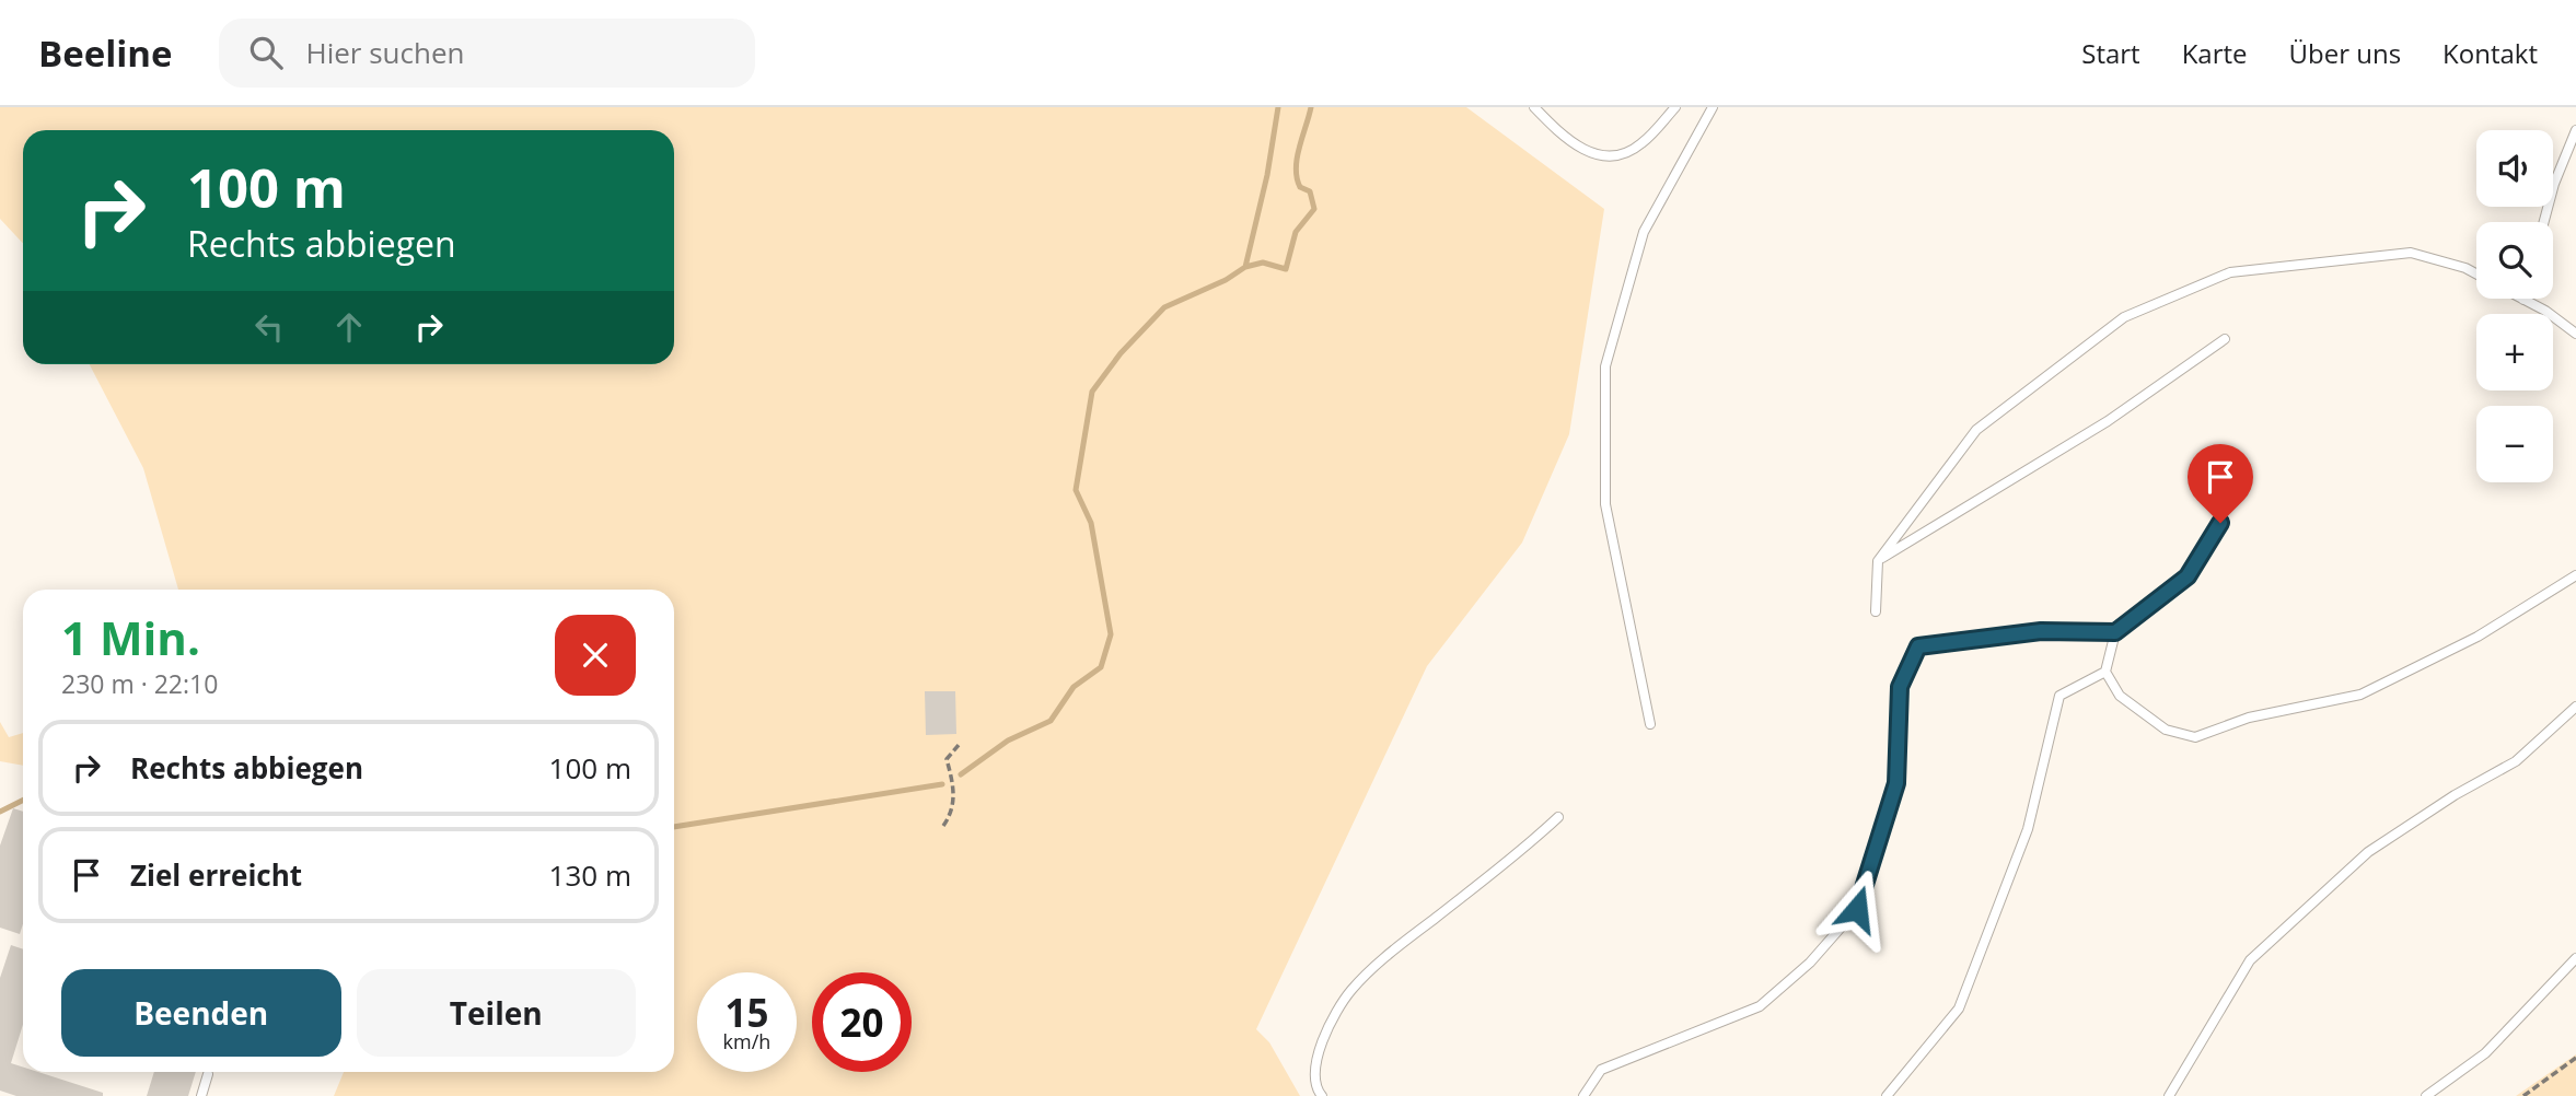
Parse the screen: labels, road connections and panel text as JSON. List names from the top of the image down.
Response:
{
  "page": {
    "header": "Beeline",
    "search": "Hier suchen",
    "nav": [
      "Start",
      "Karte",
      "Über uns",
      "Kontakt"
    ],
    "map_buttons": ["+", "−"],
    "turn": ["100 m", "Rechts abbiegen"],
    "heading": ["1 Min.", "230 m · 22:10"],
    "list": [
      {
        "name": "Rechts abbiegen",
        "value": "100 m"
      },
      {
        "name": "Ziel erreicht",
        "value": "130 m"
      }
    ],
    "buttons": ["Beenden", "Teilen"],
    "speed": "15 km/h",
    "limit": "20"
  }
}
